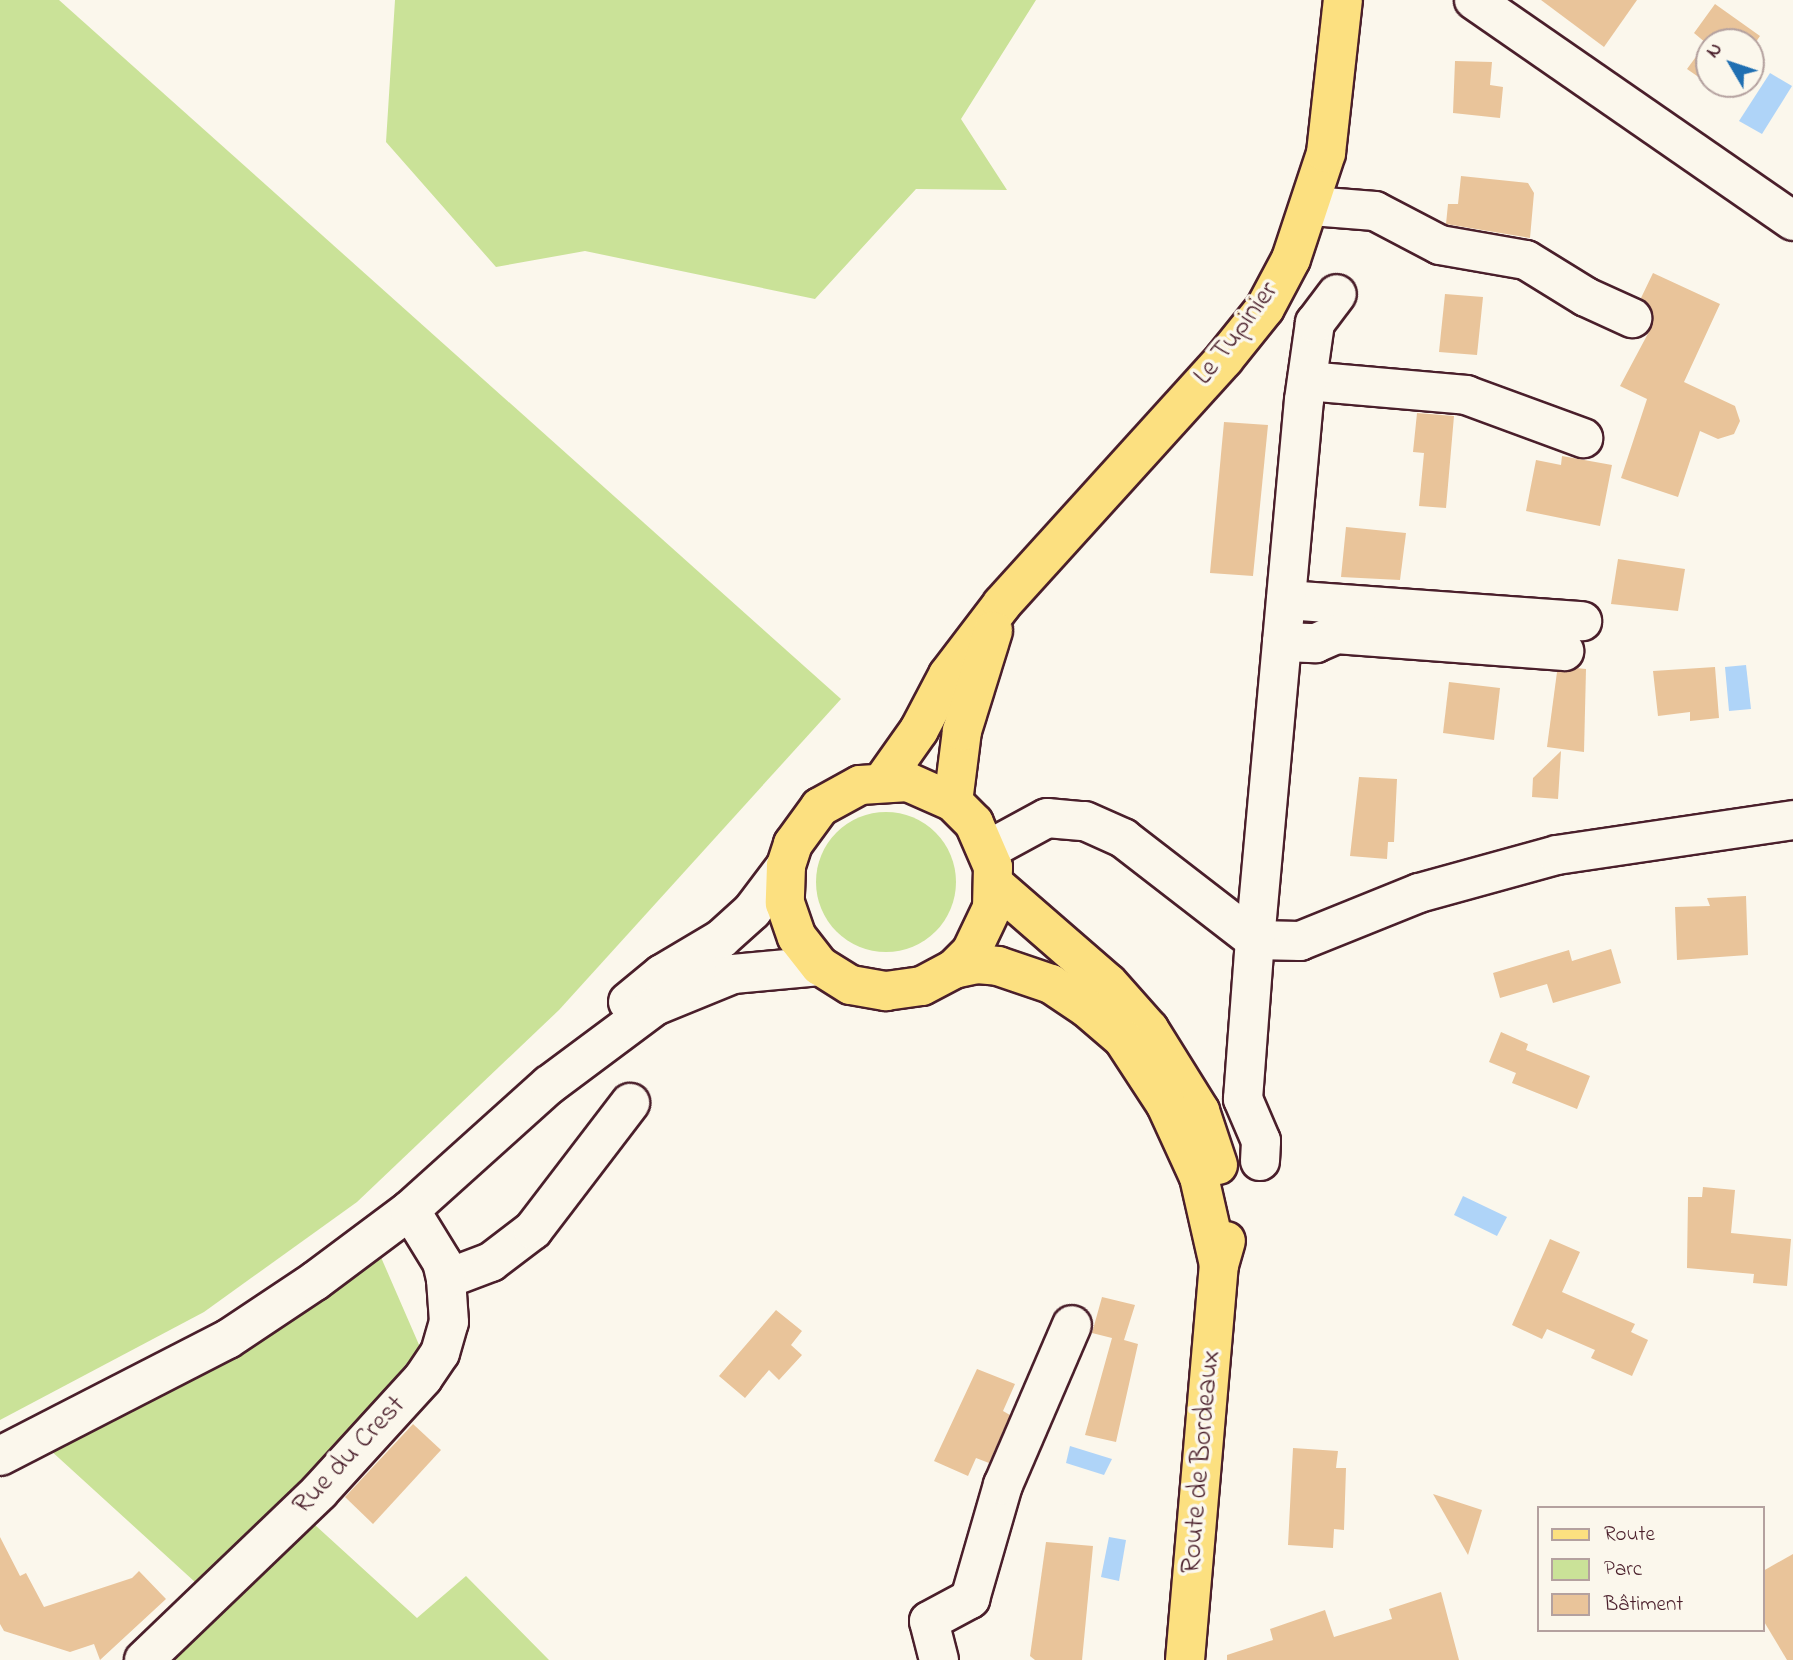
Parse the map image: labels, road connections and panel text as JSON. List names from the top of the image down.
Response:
{
  "streets": {
    "main road": ["Le Tupinier", "Route de Bordeaux"],
    "street": ["Rue du Crest"]
  },
  "crossings": [
    ["Le Tupinier", "Route de Bordeaux"]
  ],
  "legend": ["Route", "Parc", "Bâtiment"],
  "north": "top left"
}
